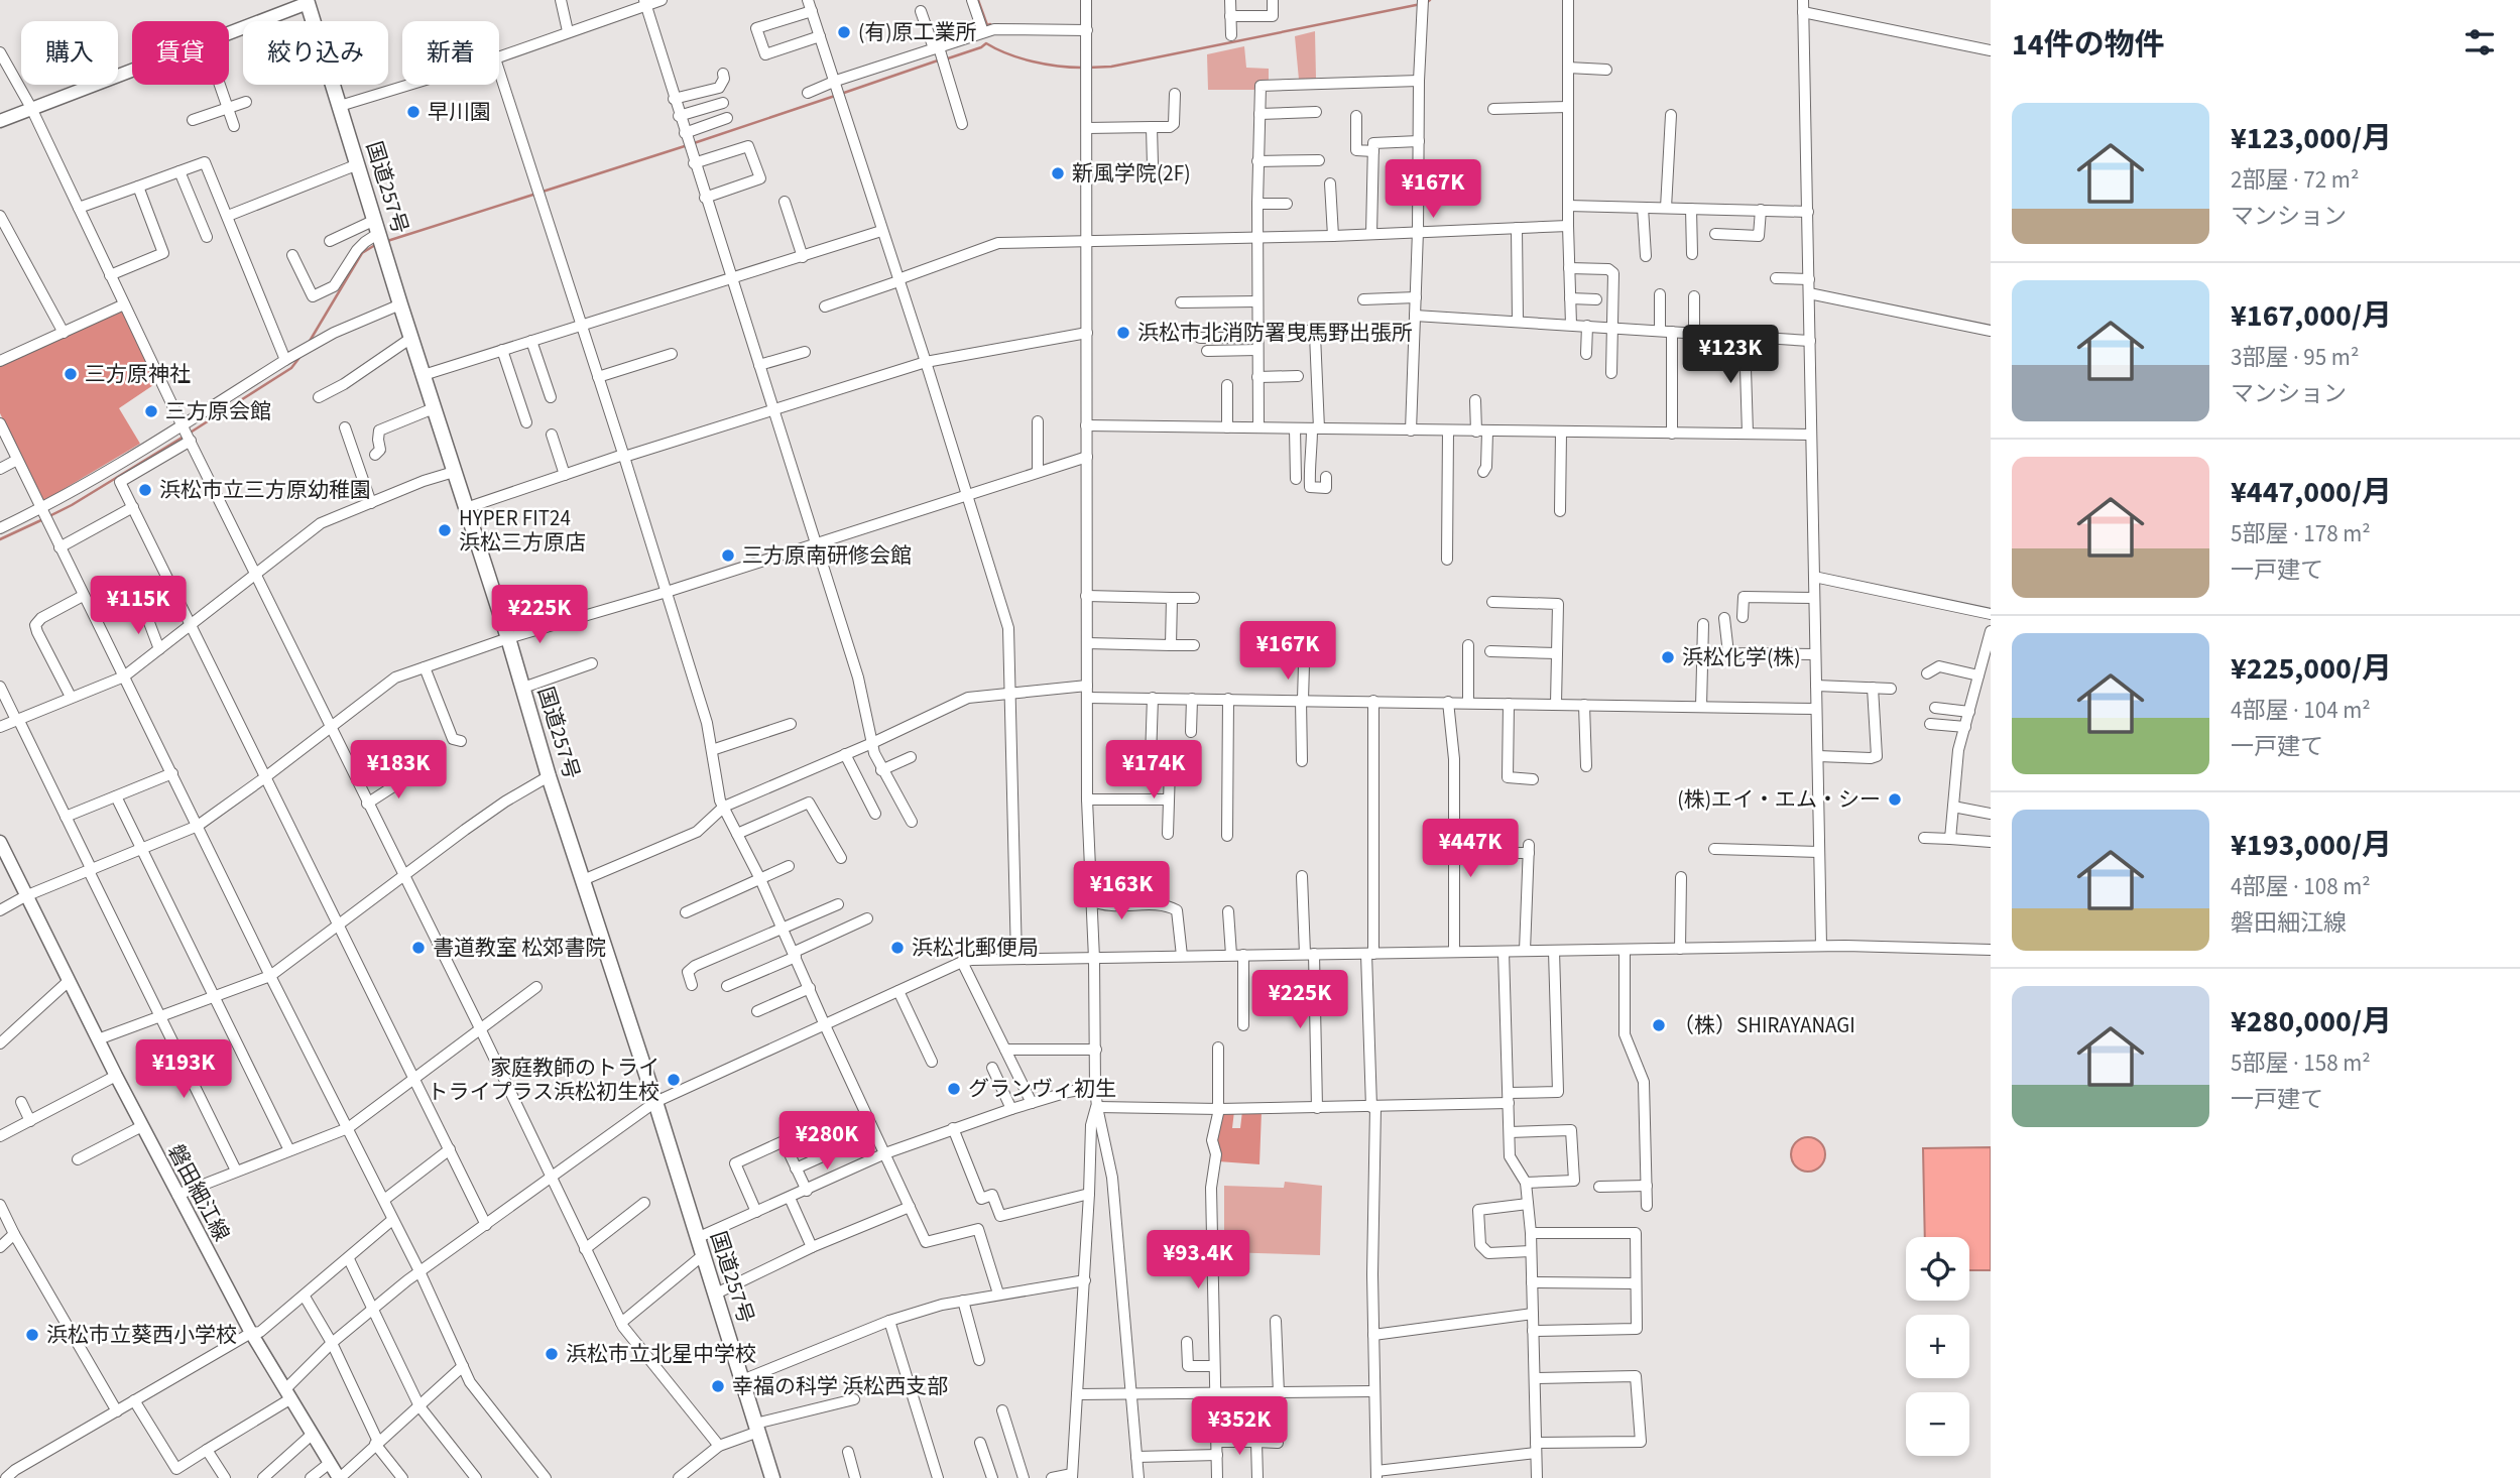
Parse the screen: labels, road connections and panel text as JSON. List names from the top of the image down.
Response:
{
  "streets": {
    "highway": ["国道257号"],
    "main road": ["磐田細江線"]
  },
  "places": [
    "(有)原工業所",
    "早川園",
    "新風学院(2F)",
    "浜松市北消防署曳馬野出張所",
    "三方原神社",
    "三方原会館",
    "浜松市立三方原幼稚園",
    "HYPER FIT24 浜松三方原店",
    "三方原南研修会館",
    "浜松化学(株)",
    "(株)エイ・エム・シー",
    "書道教室 松郊書院",
    "浜松北郵便局",
    "（株）SHIRAYANAGI",
    "家庭教師のトライ トライプラス浜松初生校",
    "グランヴィ初生",
    "浜松市立葵西小学校",
    "浜松市立北星中学校",
    "幸福の科学 浜松西支部"
  ],
  "page": {
    "heading": "14件の物件",
    "chip": [
      "購入",
      "賃貸",
      "絞り込み",
      "新着"
    ],
    "list": [
      {
        "name": "¥123,000/月",
        "note": "2部屋 · 72 m² · マンション"
      },
      {
        "name": "¥167,000/月",
        "note": "3部屋 · 95 m² · マンション"
      },
      {
        "name": "¥447,000/月",
        "note": "5部屋 · 178 m² · 一戸建て"
      },
      {
        "name": "¥225,000/月",
        "note": "4部屋 · 104 m² · 一戸建て"
      },
      {
        "name": "¥193,000/月",
        "note": "4部屋 · 108 m² · 磐田細江線"
      },
      {
        "name": "¥280,000/月",
        "note": "5部屋 · 158 m² · 一戸建て"
      }
    ],
    "price": [
      "¥167K",
      "¥123K",
      "¥115K",
      "¥225K",
      "¥167K",
      "¥183K",
      "¥174K",
      "¥447K",
      "¥163K",
      "¥225K",
      "¥193K",
      "¥280K",
      "¥93.4K",
      "¥352K"
    ],
    "map_buttons": ["+", "−"]
  }
}
